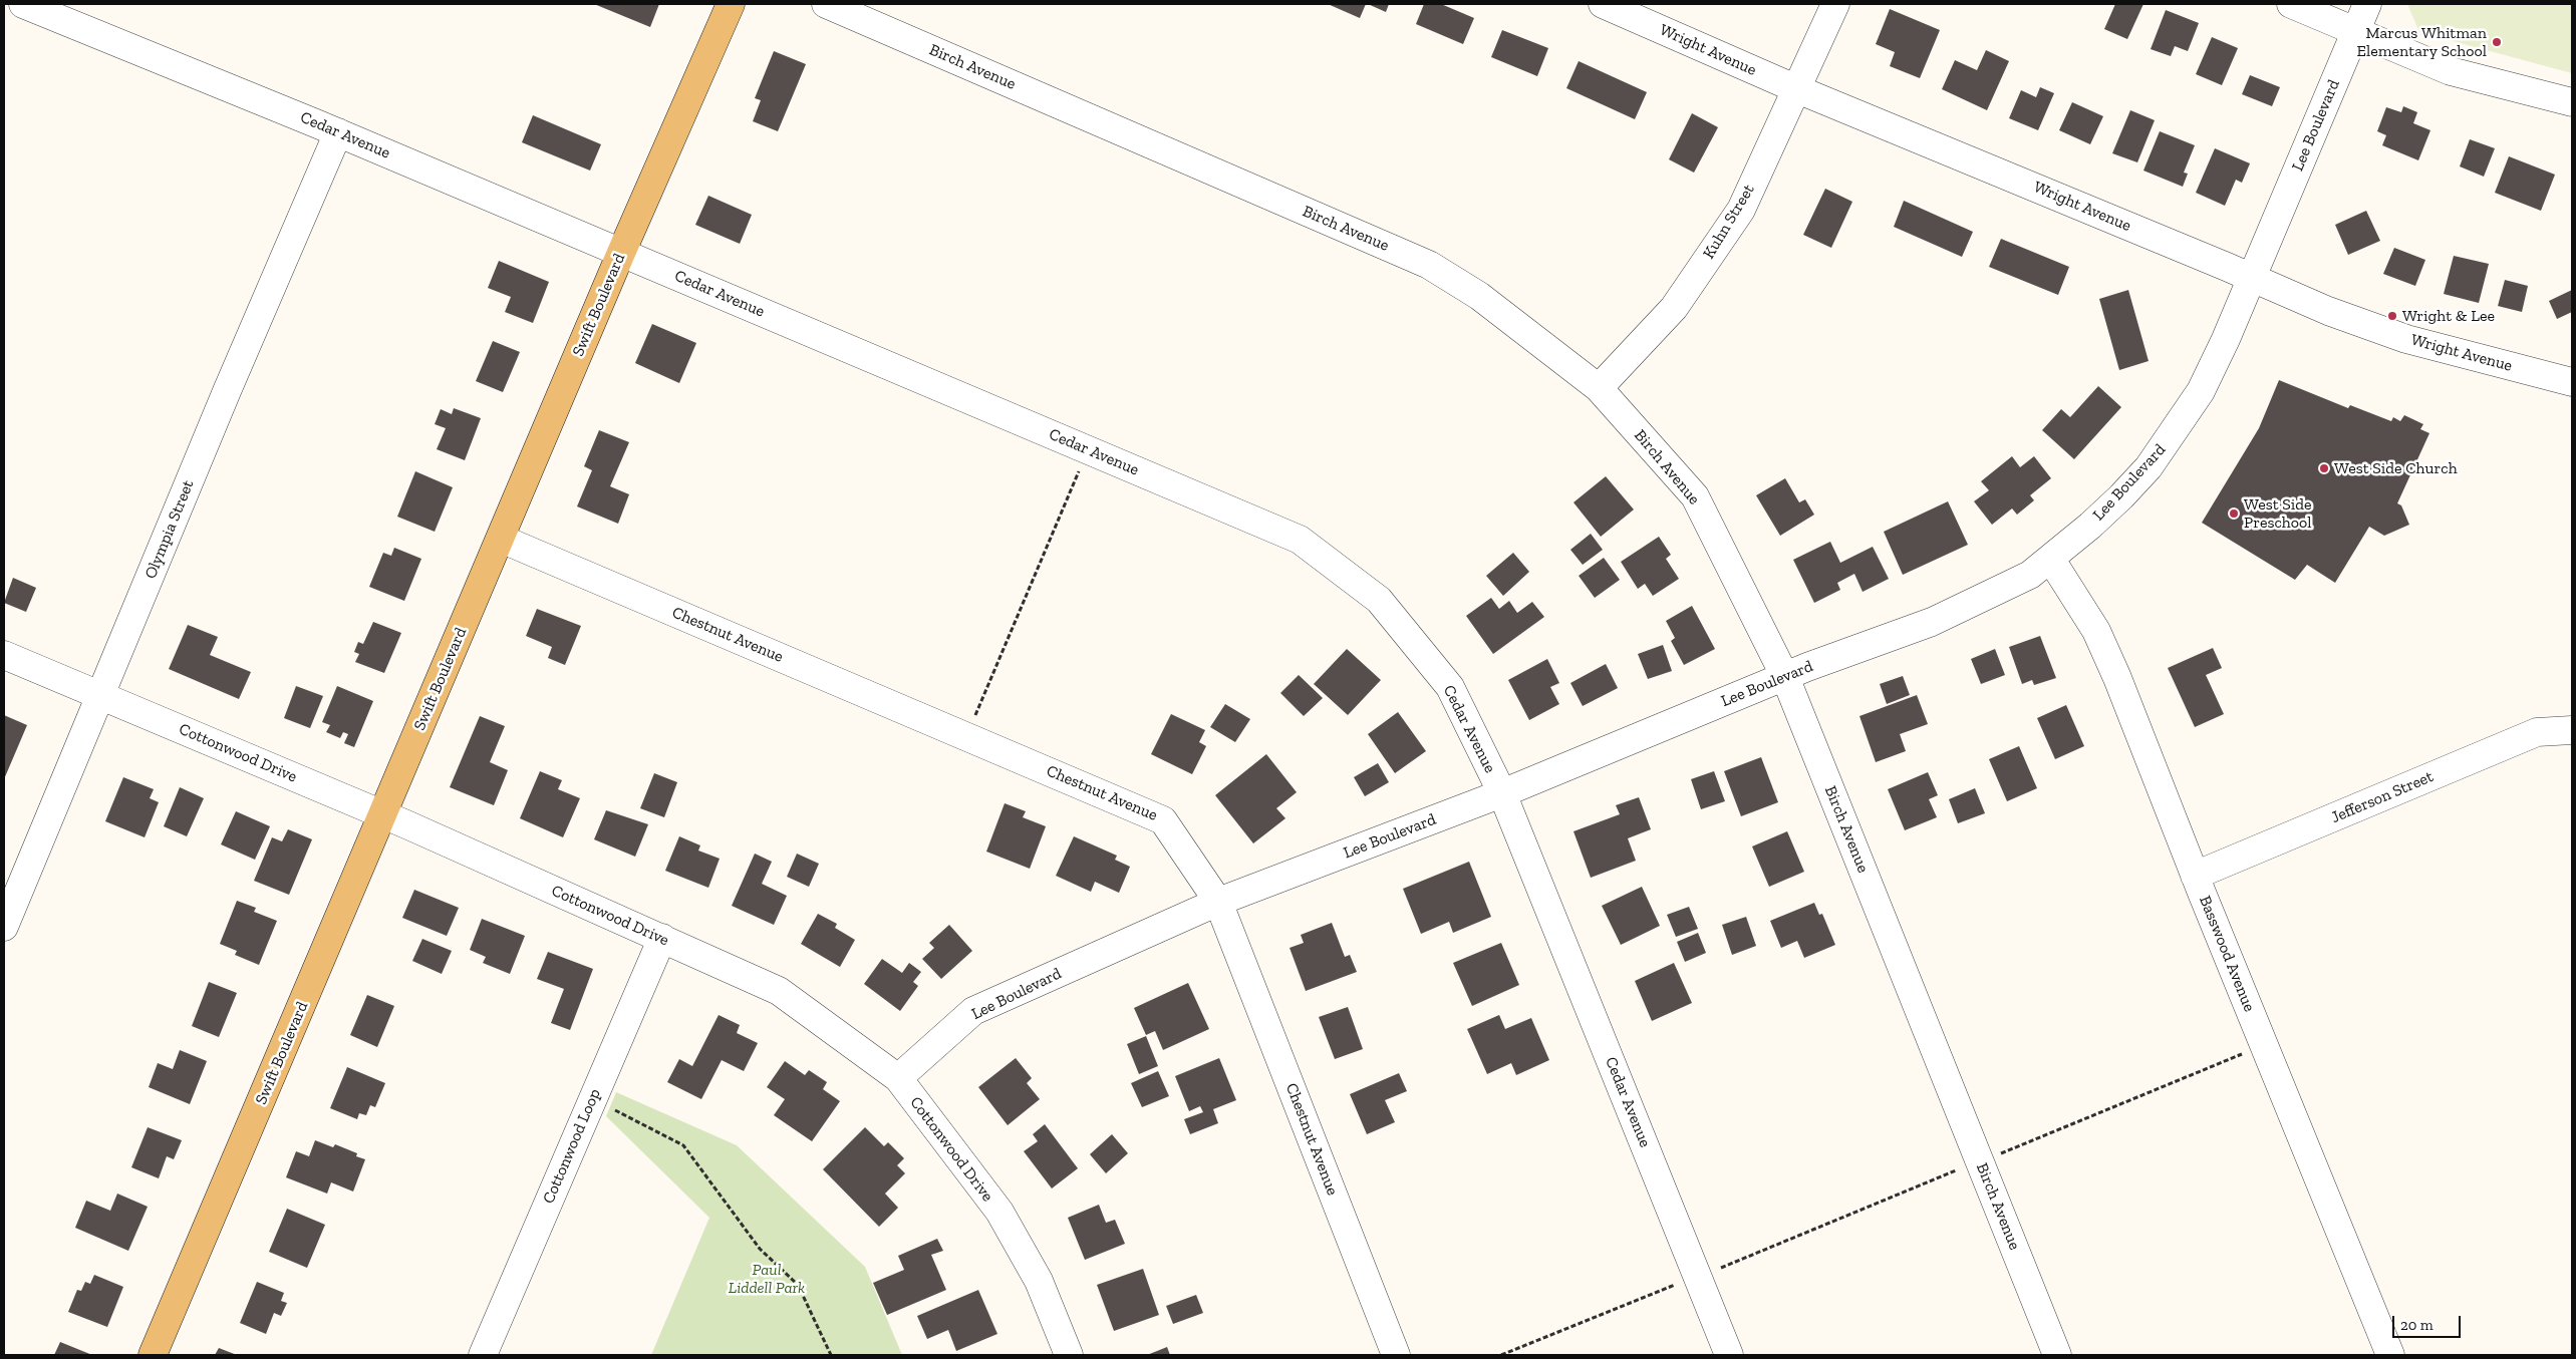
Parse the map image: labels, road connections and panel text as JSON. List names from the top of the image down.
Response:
{
  "streets": {
    "main road": ["Swift Boulevard"],
    "street": [
      "Wright Avenue",
      "Birch Avenue",
      "Lee Boulevard",
      "Cedar Avenue",
      "Kuhn Street",
      "Olympia Street",
      "Chestnut Avenue",
      "Cottonwood Drive",
      "Jefferson Street",
      "Basswood Avenue",
      "Cottonwood Loop"
    ]
  },
  "crossings": [
    ["Wright Avenue", "Lee Boulevard"],
    ["Wright Avenue", "Kuhn Street"],
    ["Birch Avenue", "Lee Boulevard"],
    ["Birch Avenue", "Kuhn Street"],
    ["Lee Boulevard", "Cedar Avenue"],
    ["Lee Boulevard", "Chestnut Avenue"],
    ["Lee Boulevard", "Cottonwood Drive"],
    ["Lee Boulevard", "Basswood Avenue"],
    ["Cedar Avenue", "Swift Boulevard"],
    ["Cedar Avenue", "Olympia Street"],
    ["Swift Boulevard", "Chestnut Avenue"],
    ["Swift Boulevard", "Cottonwood Drive"],
    ["Olympia Street", "Cottonwood Drive"],
    ["Cottonwood Drive", "Cottonwood Loop"],
    ["Jefferson Street", "Basswood Avenue"]
  ],
  "parks": ["Paul Liddell Park"],
  "places": [
    "Marcus Whitman Elementary School",
    "Wright & Lee",
    "West Side Church",
    "West Side Preschool"
  ],
  "scale_bar": "20 m"
}
